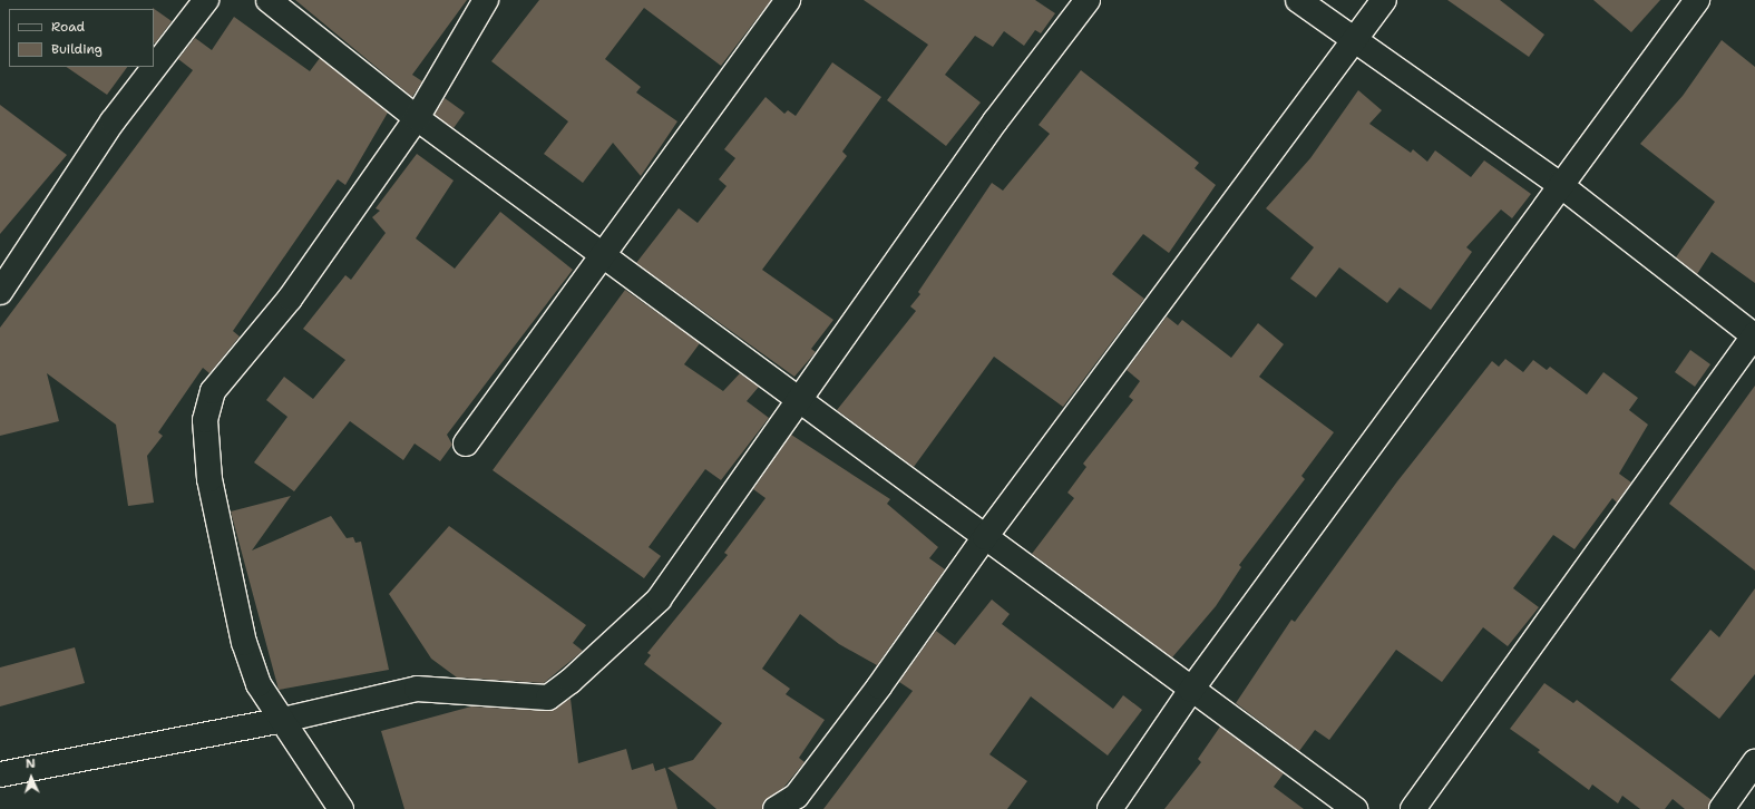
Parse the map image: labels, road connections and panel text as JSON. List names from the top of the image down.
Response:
{
  "legend": ["Road", "Building"],
  "north": "top"
}
